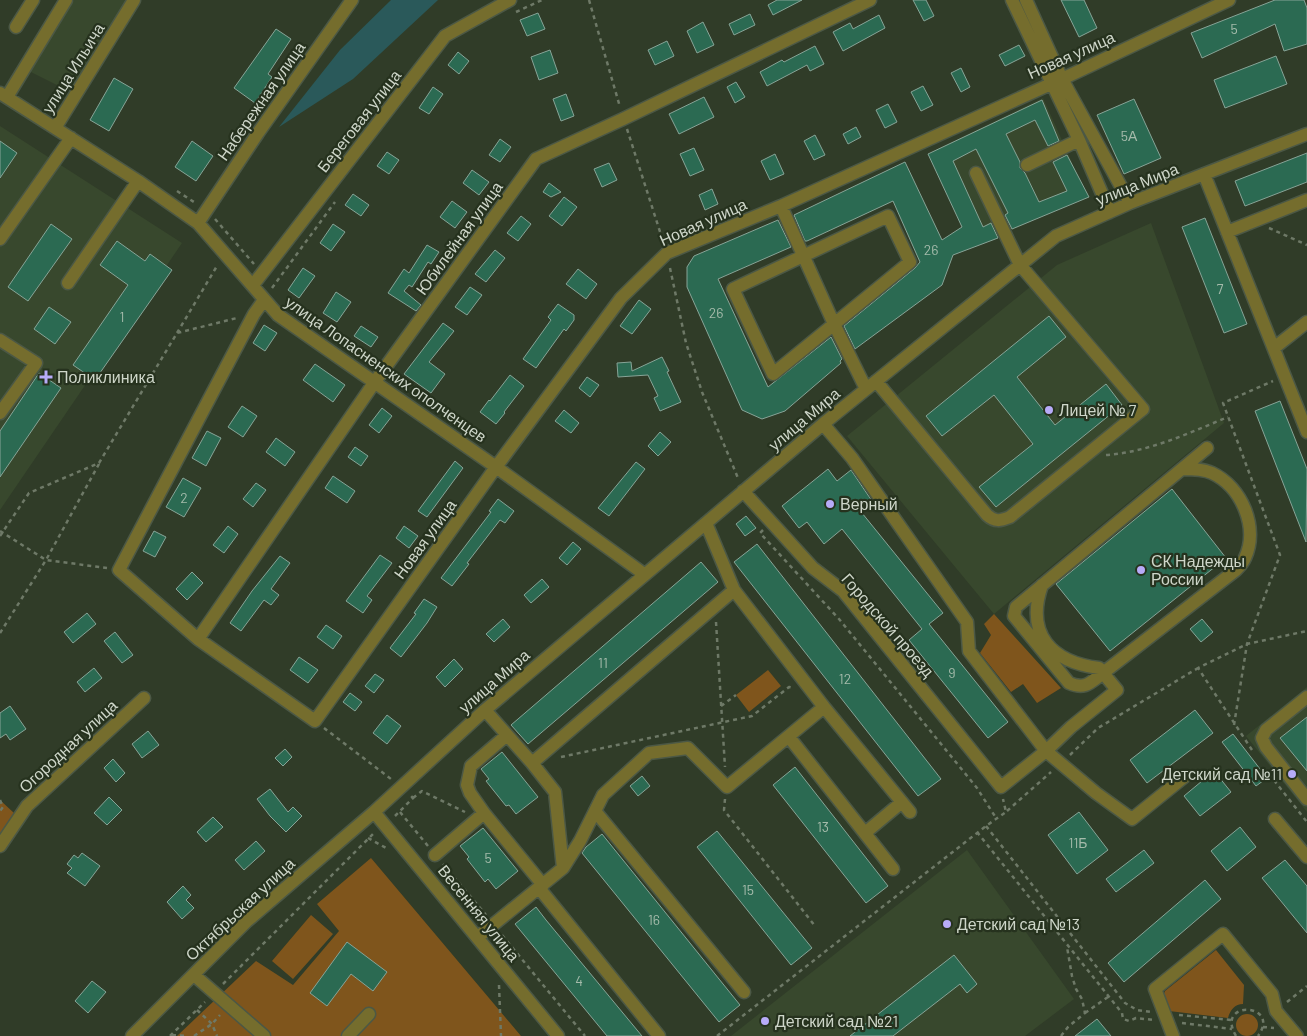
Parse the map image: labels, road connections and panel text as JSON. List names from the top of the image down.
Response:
{
  "streets": {
    "street": [
      "Новая улица",
      "улица Ильича",
      "Набережная улица",
      "Береговая улица",
      "улица Мира",
      "Юбилейная улица",
      "улица Лопасненских ополченцев",
      "Городской проезд",
      "Огородная улица",
      "Октябрьская улица",
      "Весенняя улица"
    ]
  },
  "crossings": [
    ["Новая улица", "улица Лопасненских ополченцев"],
    ["улица Ильича", "улица Лопасненских ополченцев"],
    ["Набережная улица", "улица Лопасненских ополченцев"],
    ["Береговая улица", "улица Лопасненских ополченцев"],
    ["улица Мира", "улица Лопасненских ополченцев"],
    ["улица Мира", "Городской проезд"],
    ["улица Мира", "Октябрьская улица"],
    ["улица Мира", "Весенняя улица"],
    ["Юбилейная улица", "улица Лопасненских ополченцев"],
    ["Октябрьская улица", "Весенняя улица"]
  ],
  "places": {
    "health": ["Поликлиника"],
    "other": [
      "Лицей № 7",
      "Верный",
      "СК Надежды России",
      "Детский сад №11",
      "Детский сад №13",
      "Детский сад №21"
    ]
  },
  "house_numbers": [
    "5",
    "5А",
    "26",
    "7",
    "26",
    "1",
    "2",
    "11",
    "9",
    "12",
    "13",
    "11Б",
    "5",
    "15",
    "16",
    "4"
  ]
}
